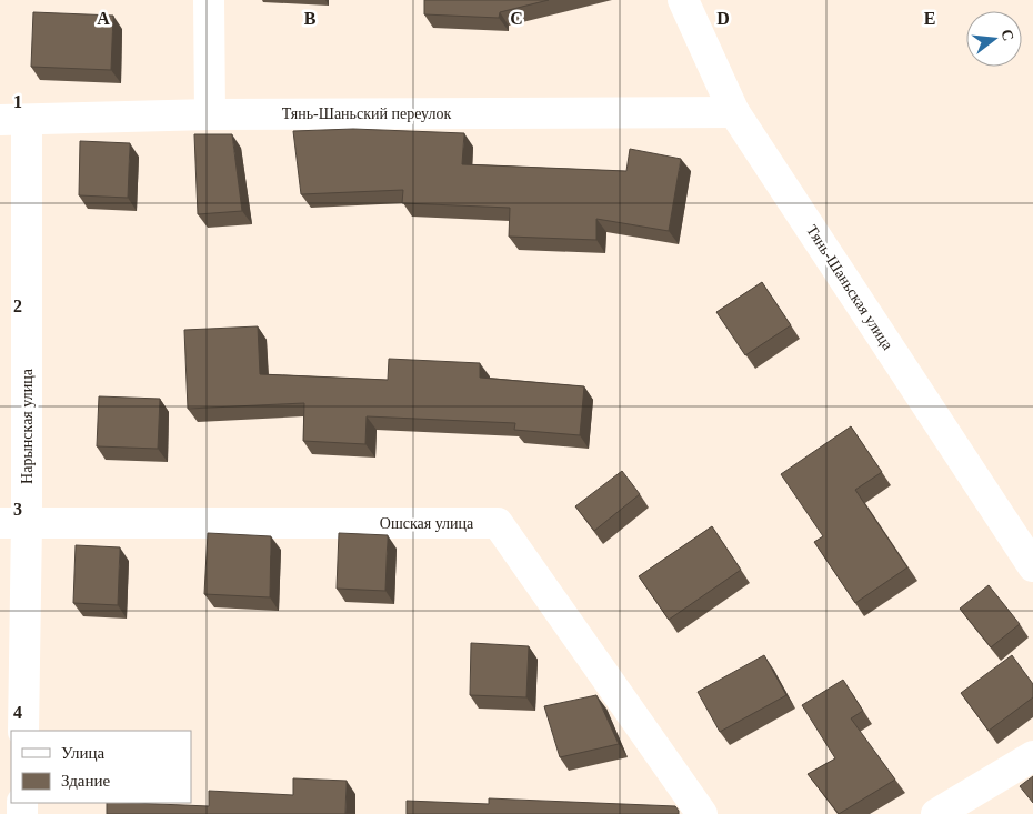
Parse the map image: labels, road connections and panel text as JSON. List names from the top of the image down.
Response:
{
  "streets": {
    "street": [
      "Тянь-Шаньский переулок",
      "Тянь-Шаньская улица",
      "Нарынская улица",
      "Ошская улица"
    ]
  },
  "crossings": [
    ["Тянь-Шаньский переулок", "Тянь-Шаньская улица"],
    ["Тянь-Шаньский переулок", "Нарынская улица"],
    ["Нарынская улица", "Ошская улица"]
  ],
  "legend": ["Улица", "Здание"],
  "north": "right",
  "grid": {
    "columns": [
      "A",
      "B",
      "C",
      "D",
      "E"
    ],
    "rows": [
      "1",
      "2",
      "3",
      "4"
    ]
  }
}
